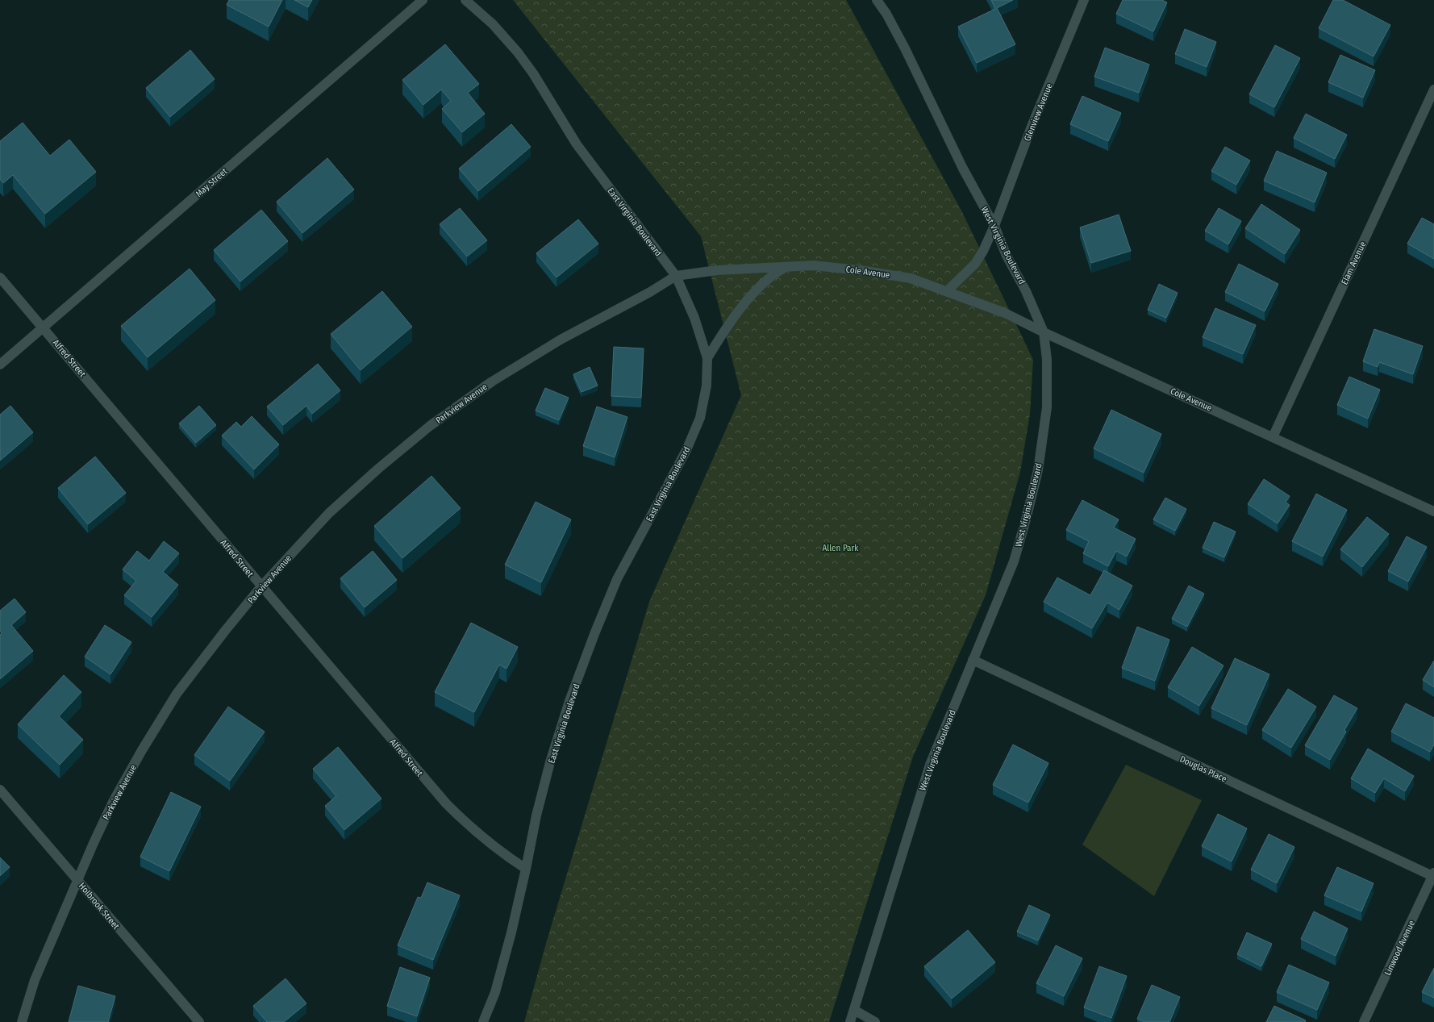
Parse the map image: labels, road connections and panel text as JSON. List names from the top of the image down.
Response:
{
  "streets": {
    "street": [
      "Glenview Avenue",
      "May Street",
      "East Virginia Boulevard",
      "West Virginia Boulevard",
      "Elam Avenue",
      "Cole Avenue",
      "Alfred Street",
      "Parkview Avenue",
      "Douglas Place",
      "Holbrook Street",
      "Linwood Avenue"
    ]
  },
  "crossings": [
    ["Glenview Avenue", "West Virginia Boulevard"],
    ["May Street", "Alfred Street"],
    ["East Virginia Boulevard", "Cole Avenue"],
    ["East Virginia Boulevard", "Alfred Street"],
    ["East Virginia Boulevard", "Parkview Avenue"],
    ["West Virginia Boulevard", "Cole Avenue"],
    ["West Virginia Boulevard", "Douglas Place"],
    ["Elam Avenue", "Cole Avenue"],
    ["Cole Avenue", "Parkview Avenue"],
    ["Alfred Street", "Parkview Avenue"],
    ["Parkview Avenue", "Holbrook Street"],
    ["Douglas Place", "Linwood Avenue"]
  ],
  "parks": ["Allen Park"]
}
